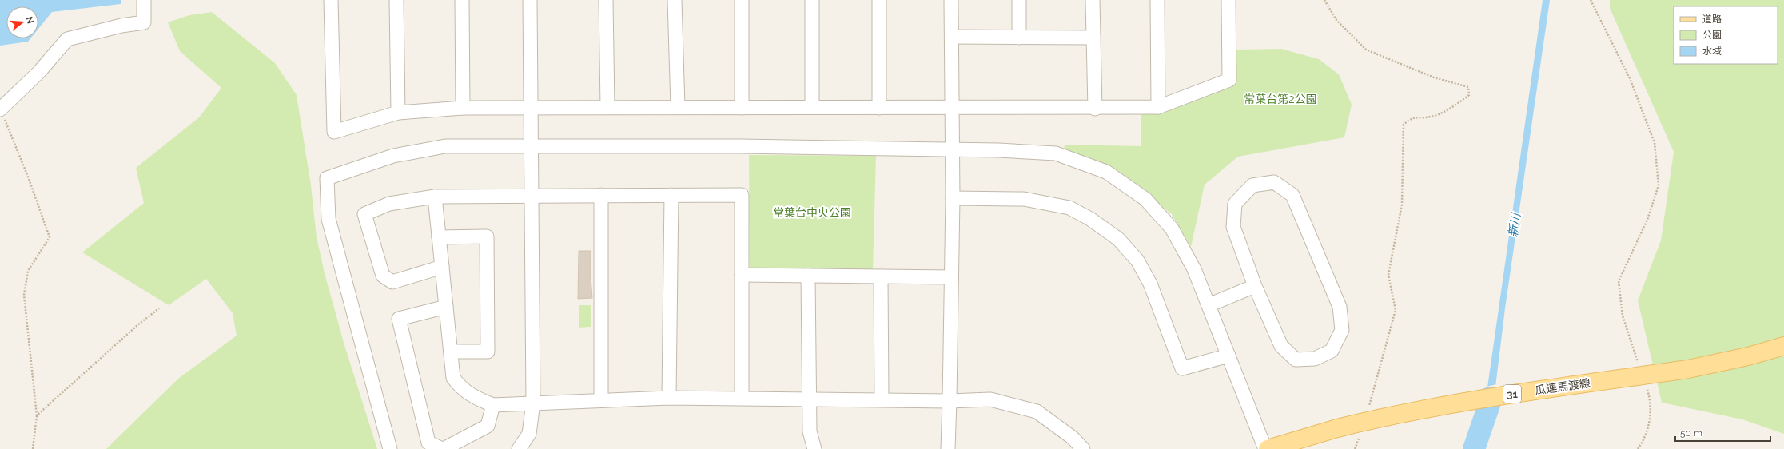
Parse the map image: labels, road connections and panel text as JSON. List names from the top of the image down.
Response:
{
  "streets": {
    "main road": ["瓜連馬渡線", "31"]
  },
  "water": ["新川"],
  "parks": ["常葉台第2公園", "常葉台中央公園"],
  "legend": ["道路", "公園", "水域"],
  "scale_bar": "50 m",
  "north": "right"
}
